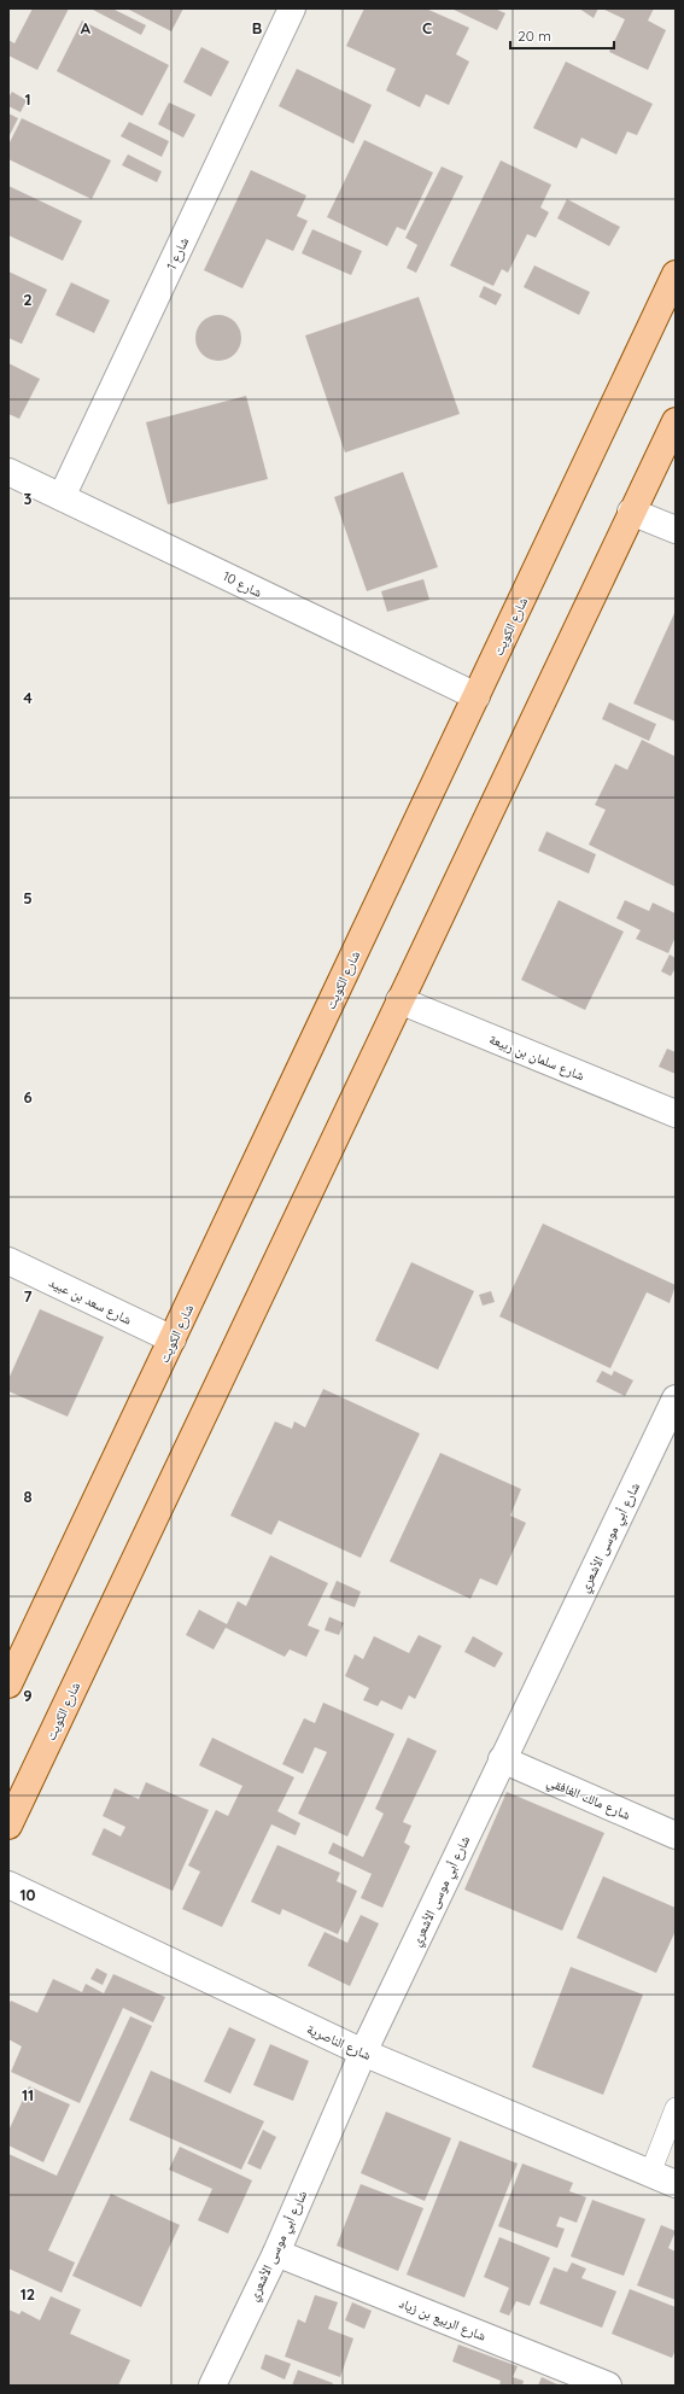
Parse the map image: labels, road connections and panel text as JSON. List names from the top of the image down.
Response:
{
  "streets": {
    "main road": ["شارع الكويت"],
    "street": [
      "شارع 1",
      "شارع 10",
      "شارع سلمان بن ربيعة",
      "شارع سعد بن عبيد",
      "شارع أبي موسى الأشعري",
      "شارع مالك الغافقي",
      "شارع الناصرية",
      "شارع الربيع بن زياد"
    ]
  },
  "crossings": [
    ["شارع 1", "شارع 10"],
    ["شارع 10", "شارع الكويت"],
    ["شارع الكويت", "شارع سلمان بن ربيعة"],
    ["شارع الكويت", "شارع سعد بن عبيد"],
    ["شارع أبي موسى الأشعري", "شارع مالك الغافقي"],
    ["شارع أبي موسى الأشعري", "شارع الناصرية"],
    ["شارع أبي موسى الأشعري", "شارع الربيع بن زياد"]
  ],
  "scale_bar": "20 m",
  "grid": {
    "columns": ["A", "B", "C"],
    "rows": [
      "1",
      "2",
      "3",
      "4",
      "5",
      "6",
      "7",
      "8",
      "9",
      "10",
      "11",
      "12"
    ]
  }
}
